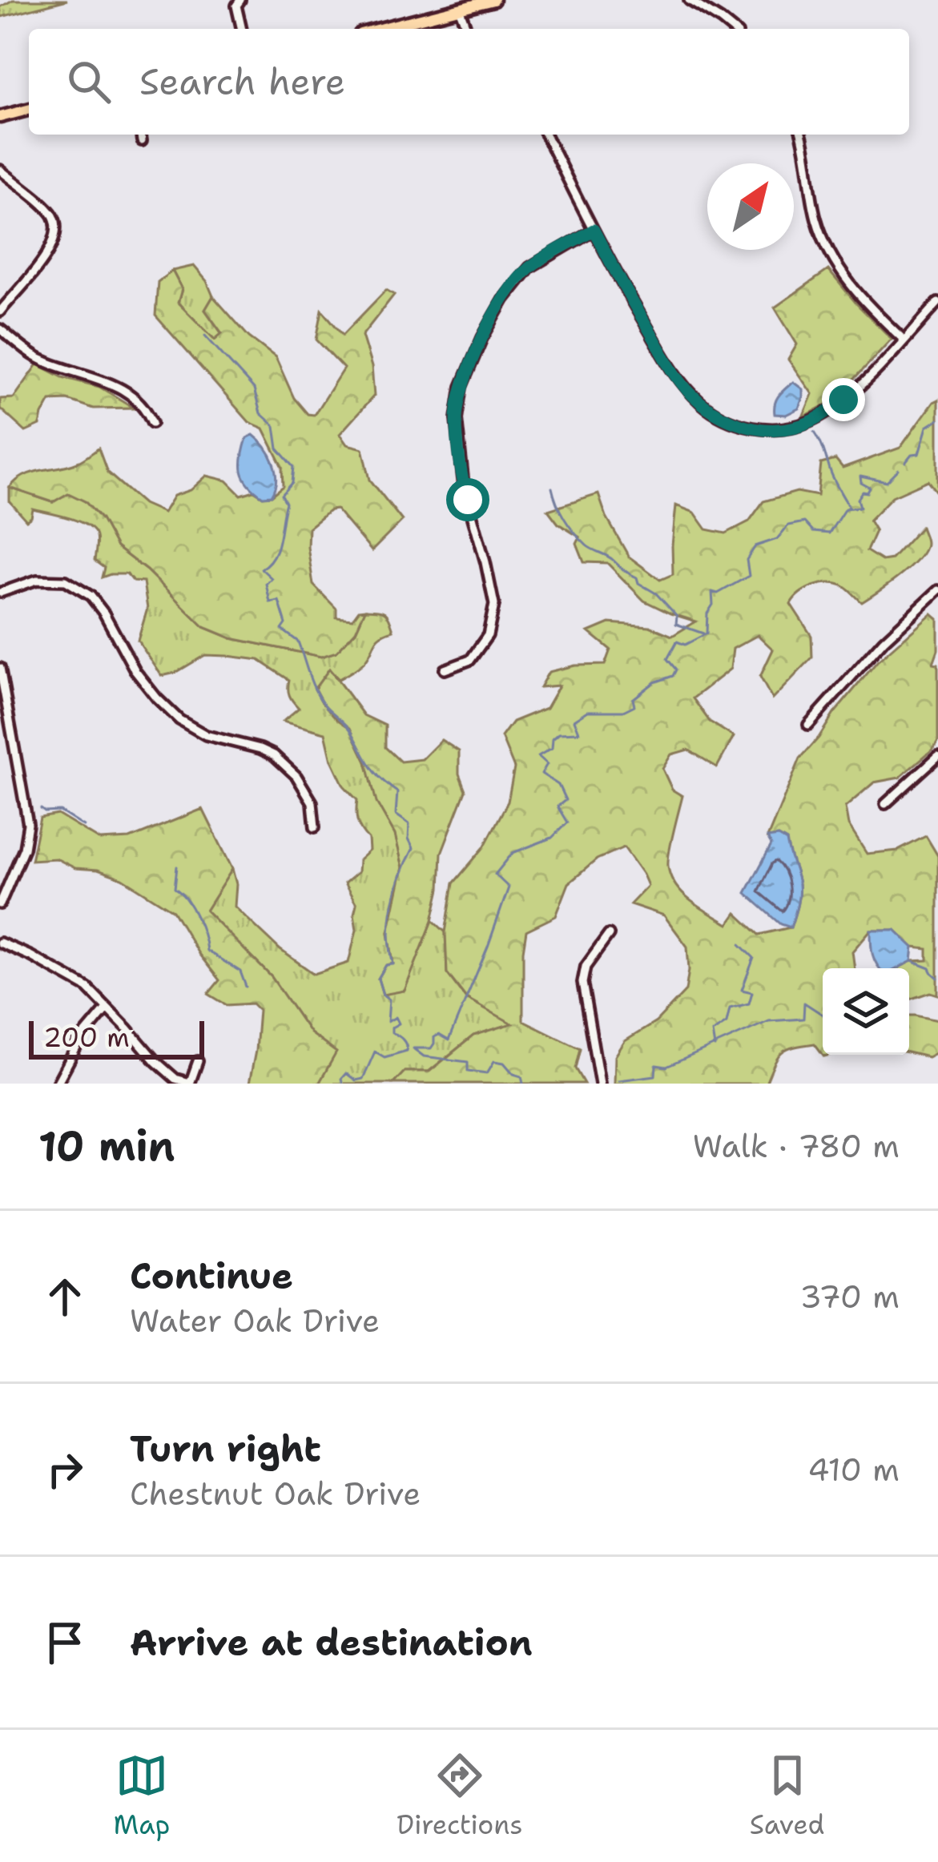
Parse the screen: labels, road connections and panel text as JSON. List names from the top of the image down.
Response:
{
  "scale_bar": "200 m",
  "north": "top right",
  "page": {
    "search": "Search here",
    "scale": "200 m",
    "heading": ["10 min", "Walk · 780 m"],
    "list": [
      ["Continue", "Water Oak Drive", "370 m"],
      ["Turn right", "Chestnut Oak Drive", "410 m"],
      "Arrive at destination"
    ],
    "nav": ["Map", "Directions", "Saved"]
  }
}
